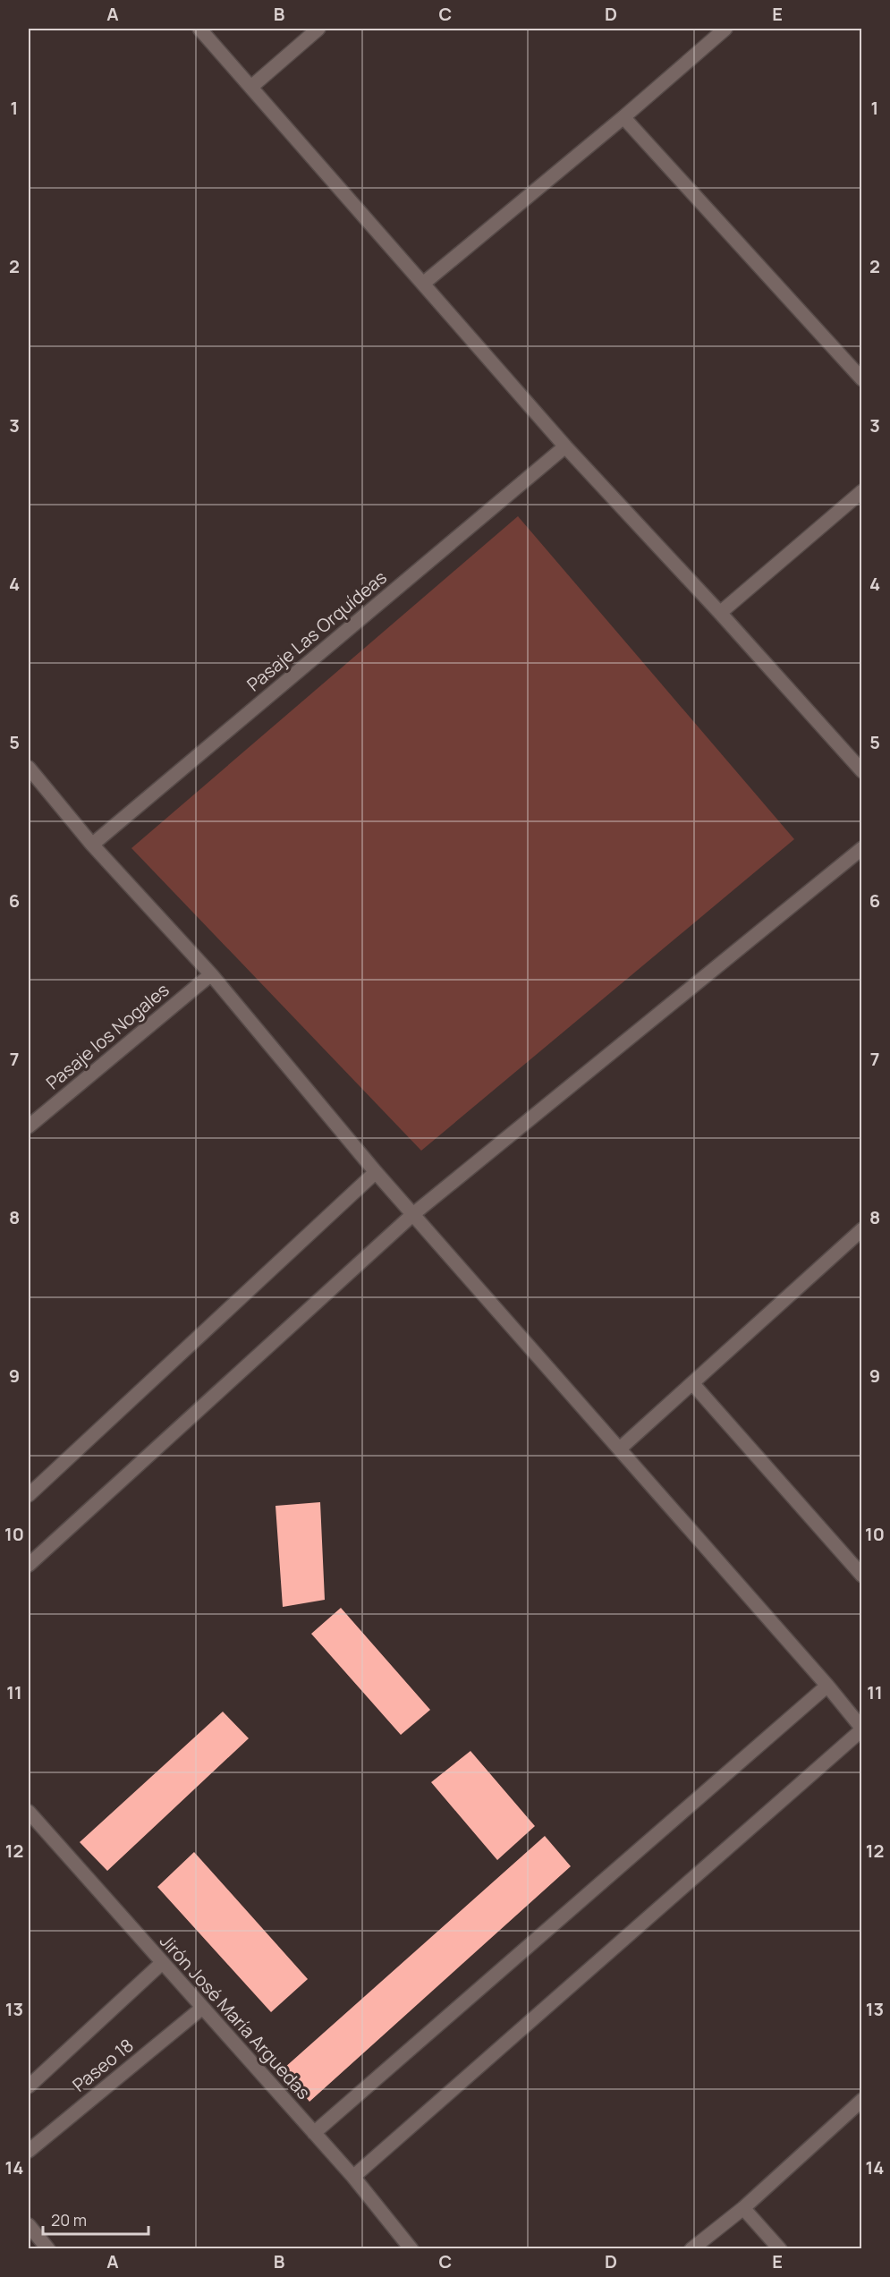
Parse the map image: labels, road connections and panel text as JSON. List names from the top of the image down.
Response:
{
  "streets": {
    "street": [
      "Pasaje Las Orquídeas",
      "Pasaje los Nogales",
      "Jirón José María Arguedas",
      "Paseo 18"
    ]
  },
  "crossings": [
    ["Jirón José María Arguedas", "Paseo 18"]
  ],
  "scale_bar": "20 m",
  "grid": {
    "columns": [
      "A",
      "B",
      "C",
      "D",
      "E"
    ],
    "rows": [
      "1",
      "2",
      "3",
      "4",
      "5",
      "6",
      "7",
      "8",
      "9",
      "10",
      "11",
      "12",
      "13",
      "14"
    ]
  }
}
